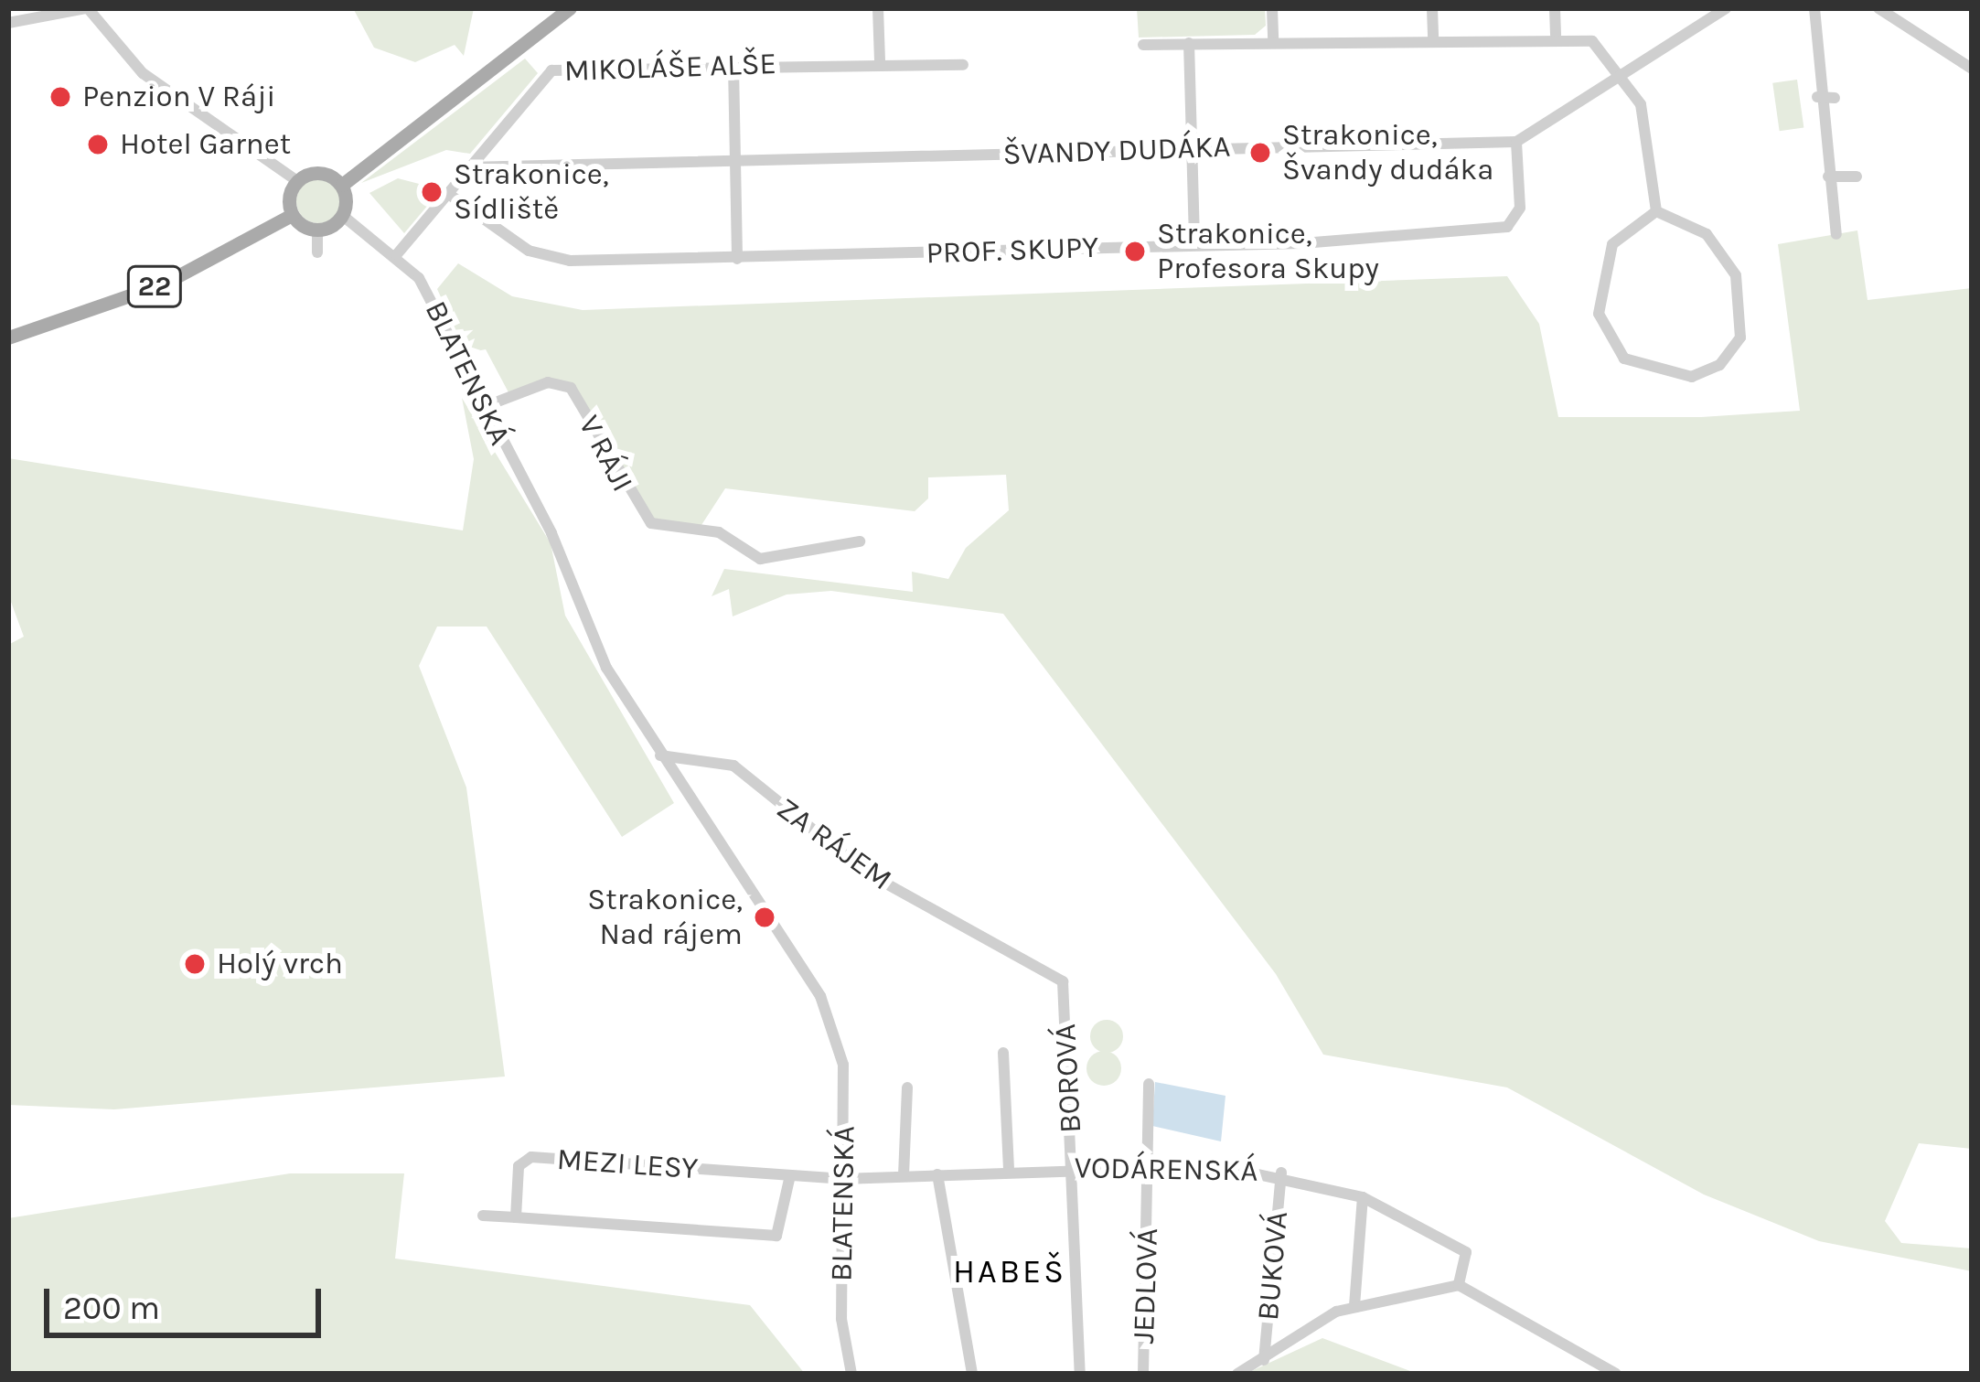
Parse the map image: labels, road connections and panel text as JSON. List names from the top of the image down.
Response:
{
  "streets": {
    "main road": ["22"],
    "street": [
      "MIKOLÁŠE ALŠE",
      "ŠVANDY DUDÁKA",
      "PROF. SKUPY",
      "BLATENSKÁ",
      "V RÁJI",
      "ZA RÁJEM",
      "BOROVÁ",
      "MEZI LESY",
      "VODÁRENSKÁ",
      "BUKOVÁ",
      "JEDLOVÁ"
    ]
  },
  "crossings": [
    ["MIKOLÁŠE ALŠE", "ŠVANDY DUDÁKA"],
    ["MIKOLÁŠE ALŠE", "PROF. SKUPY"],
    ["MIKOLÁŠE ALŠE", "BLATENSKÁ"],
    ["ŠVANDY DUDÁKA", "PROF. SKUPY"],
    ["22", "BLATENSKÁ"],
    ["BLATENSKÁ", "V RÁJI"],
    ["BLATENSKÁ", "ZA RÁJEM"],
    ["BLATENSKÁ", "MEZI LESY"],
    ["BLATENSKÁ", "VODÁRENSKÁ"],
    ["ZA RÁJEM", "BOROVÁ"],
    ["BOROVÁ", "VODÁRENSKÁ"],
    ["MEZI LESY", "VODÁRENSKÁ"],
    ["VODÁRENSKÁ", "BUKOVÁ"],
    ["VODÁRENSKÁ", "JEDLOVÁ"]
  ],
  "districts": ["HABEŠ"],
  "places": [
    "Penzion V Ráji",
    "Hotel Garnet",
    "Strakonice, Švandy dudáka",
    "Strakonice, Sídliště",
    "Strakonice, Profesora Skupy",
    "Strakonice, Nad rájem",
    "Holý vrch"
  ],
  "scale_bar": "200 m"
}
